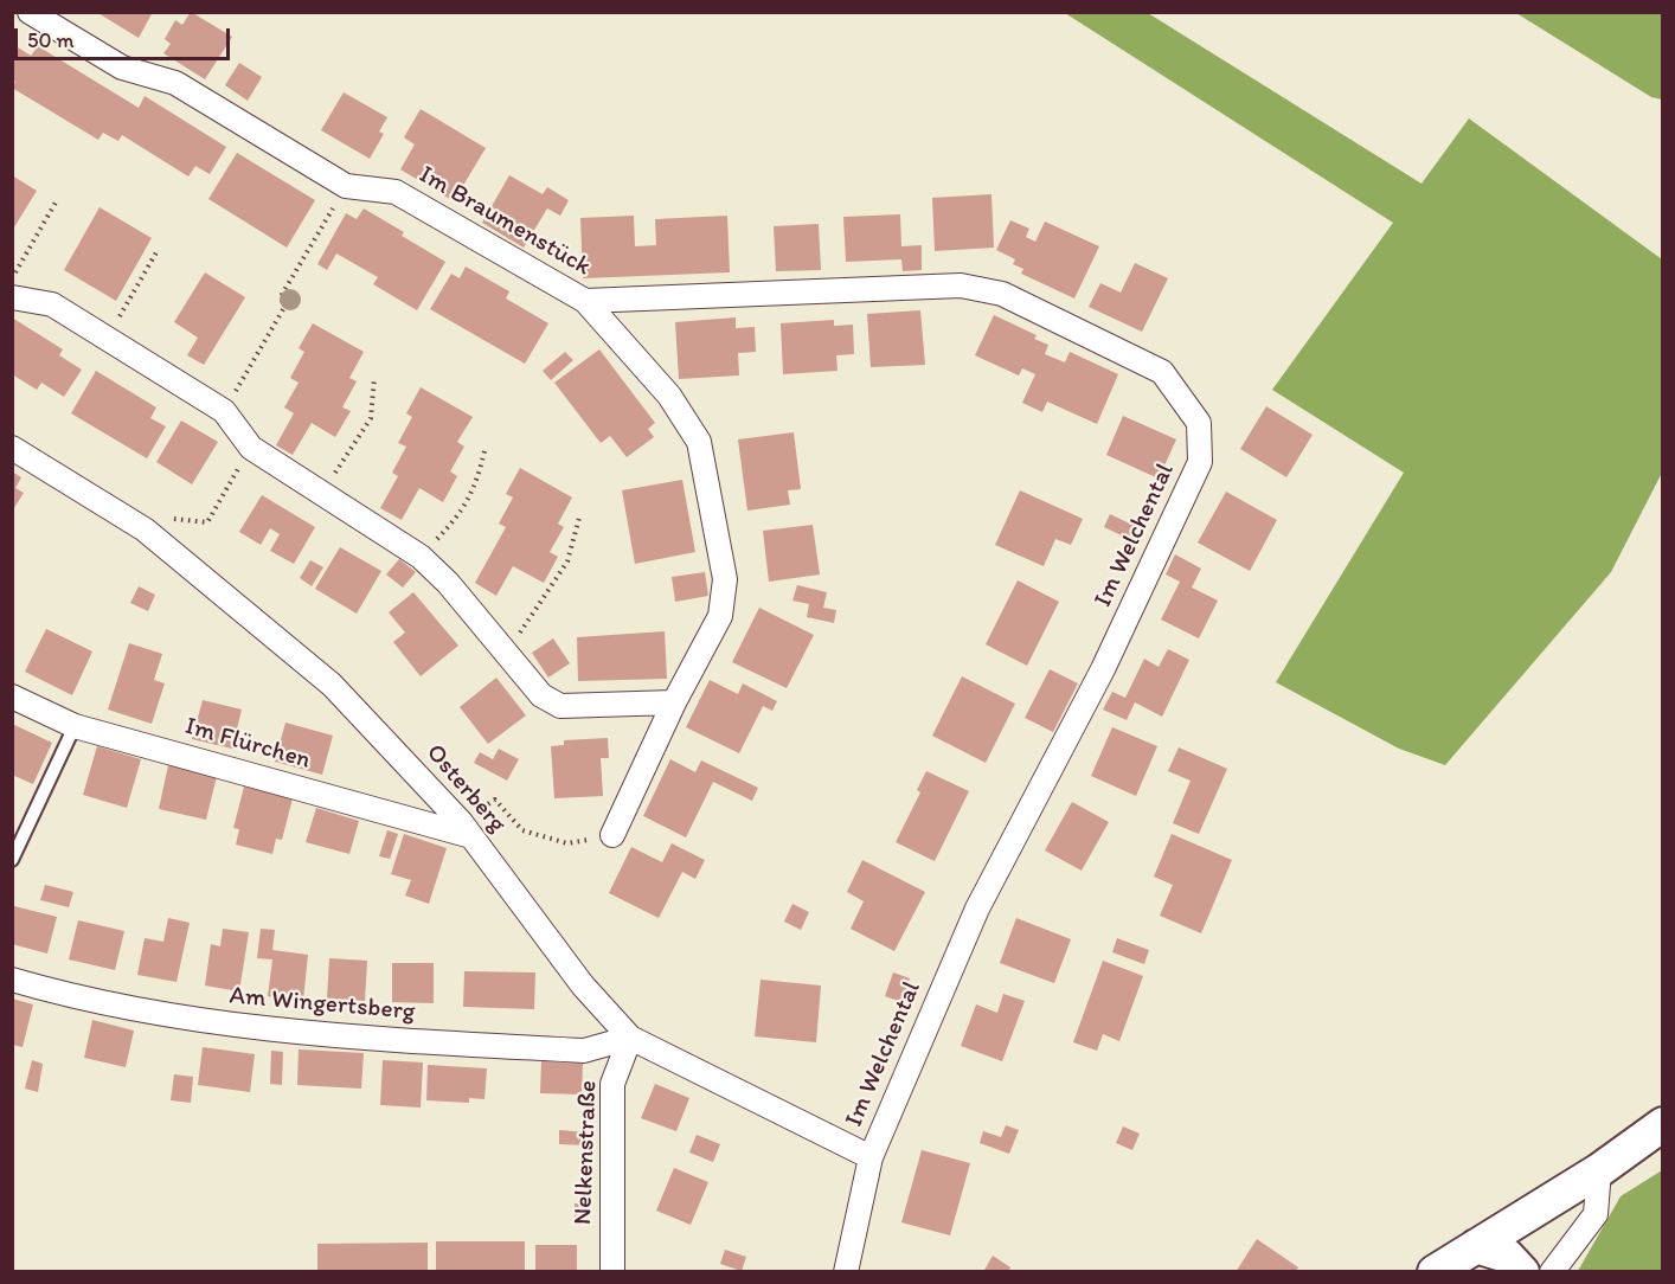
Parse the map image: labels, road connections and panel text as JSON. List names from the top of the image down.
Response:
{
  "streets": {
    "street": [
      "Im Braumenstück",
      "Im Welchental",
      "Im Flürchen",
      "Osterberg",
      "Am Wingertsberg",
      "Nelkenstraße"
    ]
  },
  "crossings": [
    ["Im Braumenstück", "Im Welchental"],
    ["Im Welchental", "Osterberg"],
    ["Im Flürchen", "Osterberg"],
    ["Osterberg", "Am Wingertsberg"],
    ["Osterberg", "Nelkenstraße"],
    ["Am Wingertsberg", "Nelkenstraße"]
  ],
  "scale_bar": "50 m"
}
